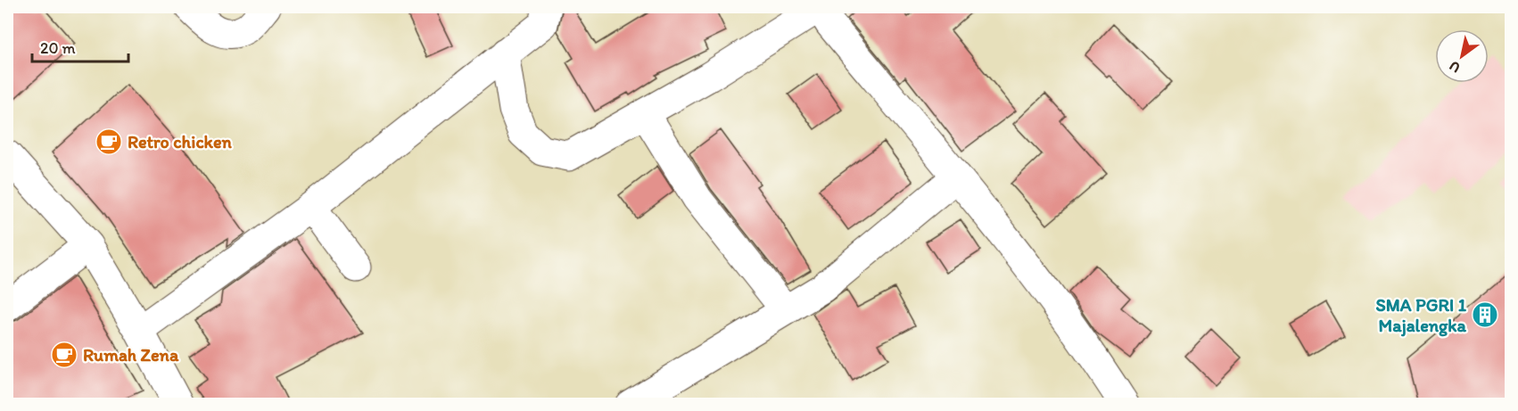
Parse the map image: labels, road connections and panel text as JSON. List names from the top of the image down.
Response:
{
  "places": {
    "cafe": ["Retro chicken", "Rumah Zena"],
    "building": ["SMA PGRI 1 Majalengka"]
  },
  "scale_bar": "20 m",
  "north": "bottom left"
}
